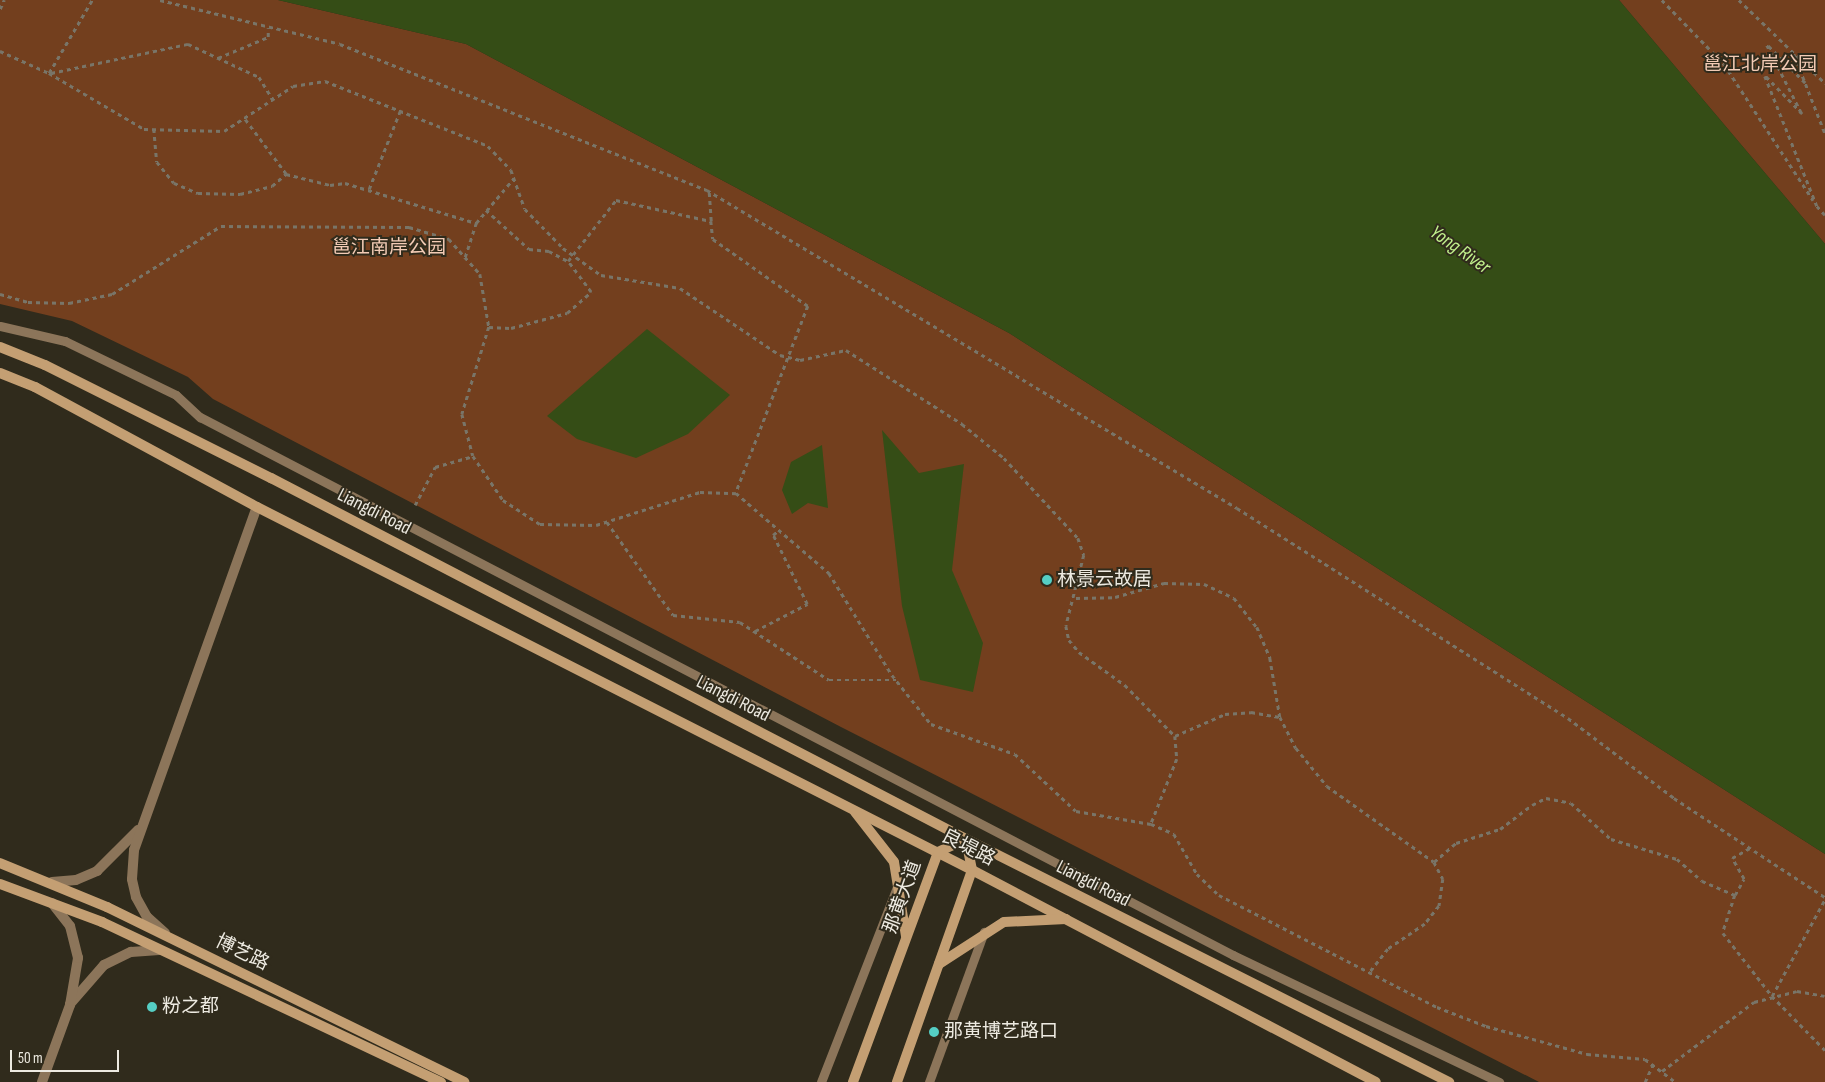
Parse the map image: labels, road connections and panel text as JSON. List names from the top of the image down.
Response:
{
  "streets": {
    "main road": [
      "Liangdi Road",
      "良堤路",
      "那黄大道",
      "博艺路"
    ]
  },
  "crossings": [
    ["Liangdi Road", "那黄大道"],
    ["良堤路", "那黄大道"]
  ],
  "water": ["Yong River"],
  "parks": ["邕江北岸公园", "邕江南岸公园"],
  "places": ["林景云故居", "粉之都", "那黄博艺路口"],
  "scale_bar": "50 m"
}
